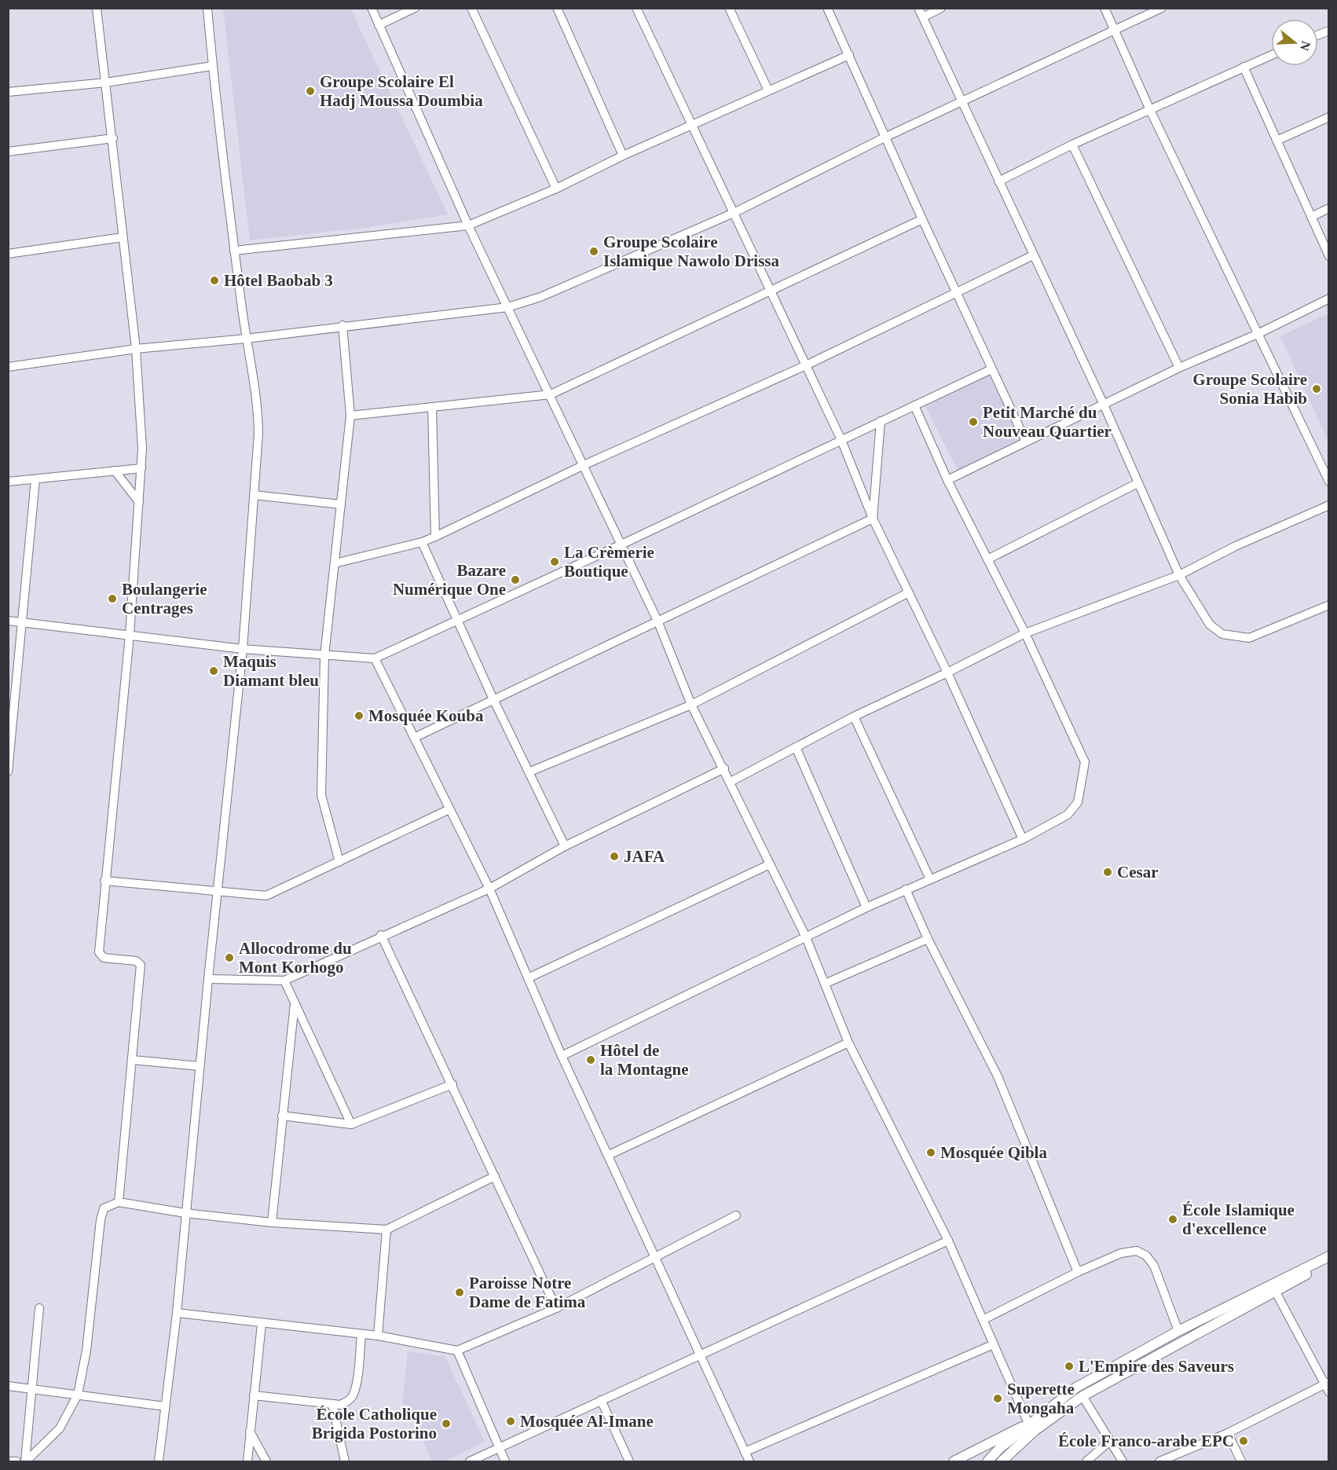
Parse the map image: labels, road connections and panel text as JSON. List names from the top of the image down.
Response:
{
  "places": [
    "Groupe Scolaire El Hadj Moussa Doumbia",
    "Groupe Scolaire Islamique Nawolo Drissa",
    "Hôtel Baobab 3",
    "Groupe Scolaire Sonia Habib",
    "Petit Marché du Nouveau Quartier",
    "La Crèmerie Boutique",
    "Bazare Numérique One",
    "Boulangerie Centrages",
    "Maquis Diamant bleu",
    "Mosquée Kouba",
    "JAFA",
    "Cesar",
    "Allocodrome du Mont Korhogo",
    "Hôtel de la Montagne",
    "Mosquée Qibla",
    "École Islamique d'excellence",
    "Paroisse Notre Dame de Fatima",
    "L'Empire des Saveurs",
    "Superette Mongaha",
    "Mosquée Al-Imane",
    "École Catholique Brigida Postorino",
    "École Franco-arabe EPC"
  ],
  "north": "right"
}
